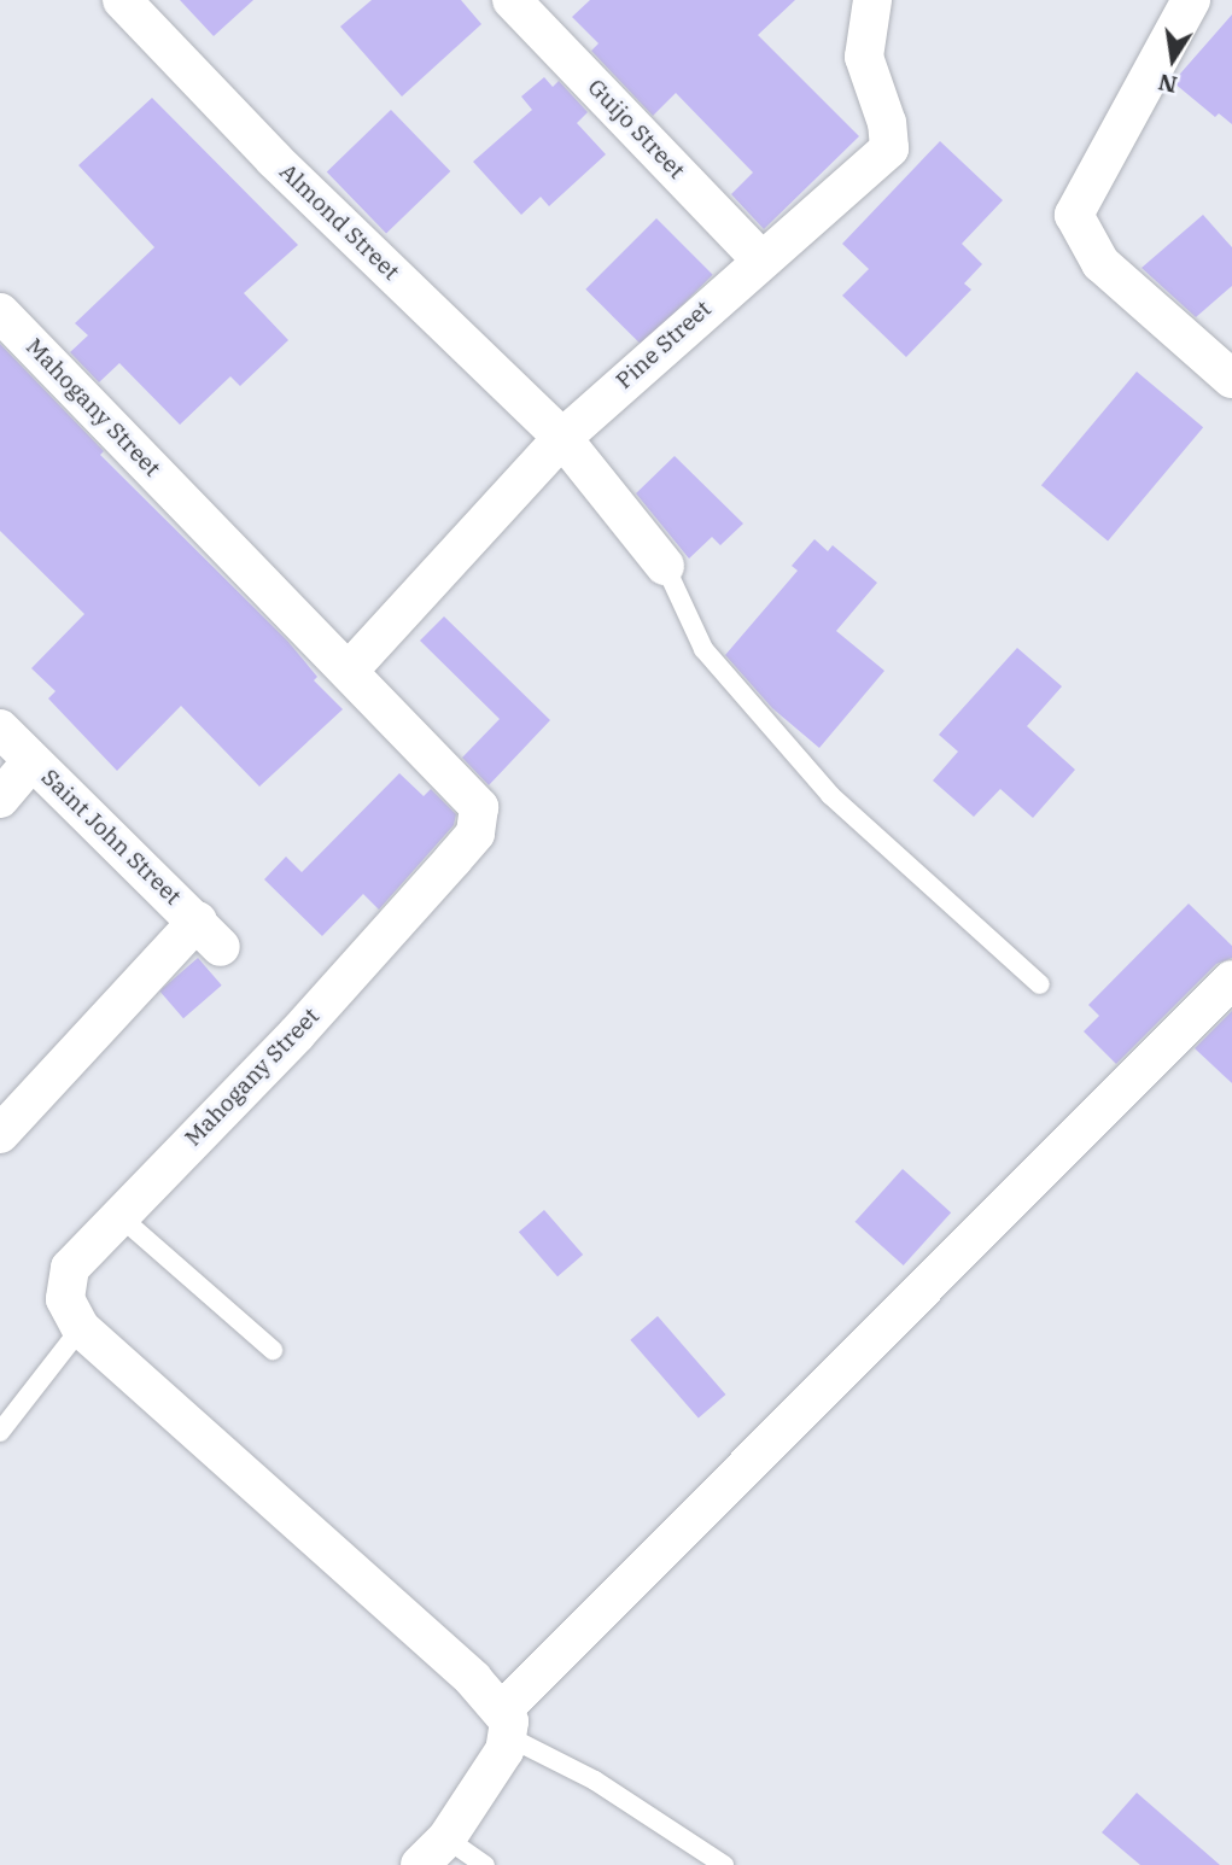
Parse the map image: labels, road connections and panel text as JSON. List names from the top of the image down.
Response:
{
  "streets": {
    "street": [
      "Guijo Street",
      "Almond Street",
      "Pine Street",
      "Mahogany Street",
      "Saint John Street"
    ]
  },
  "crossings": [
    ["Guijo Street", "Pine Street"],
    ["Almond Street", "Pine Street"],
    ["Pine Street", "Mahogany Street"]
  ],
  "north": "bottom"
}
